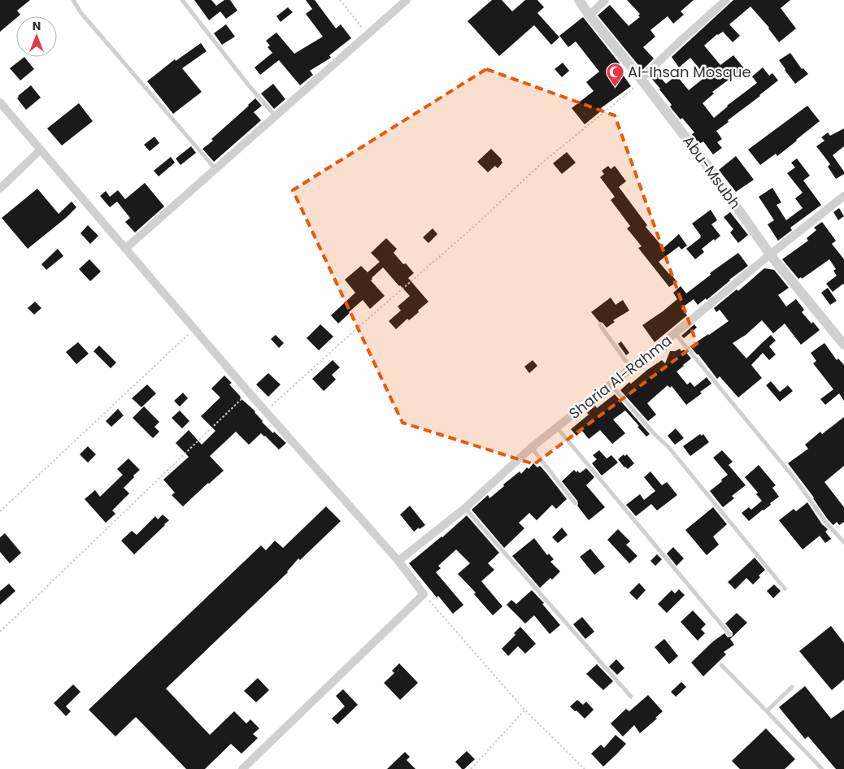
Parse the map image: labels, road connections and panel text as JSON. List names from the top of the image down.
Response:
{
  "streets": {
    "street": ["Abu-Msubh", "Sharia Al-Rahma"]
  },
  "crossings": [
    ["Abu-Msubh", "Sharia Al-Rahma"]
  ],
  "places": {
    "mosque": ["Al-Ihsan Mosque"]
  },
  "north": "top"
}
